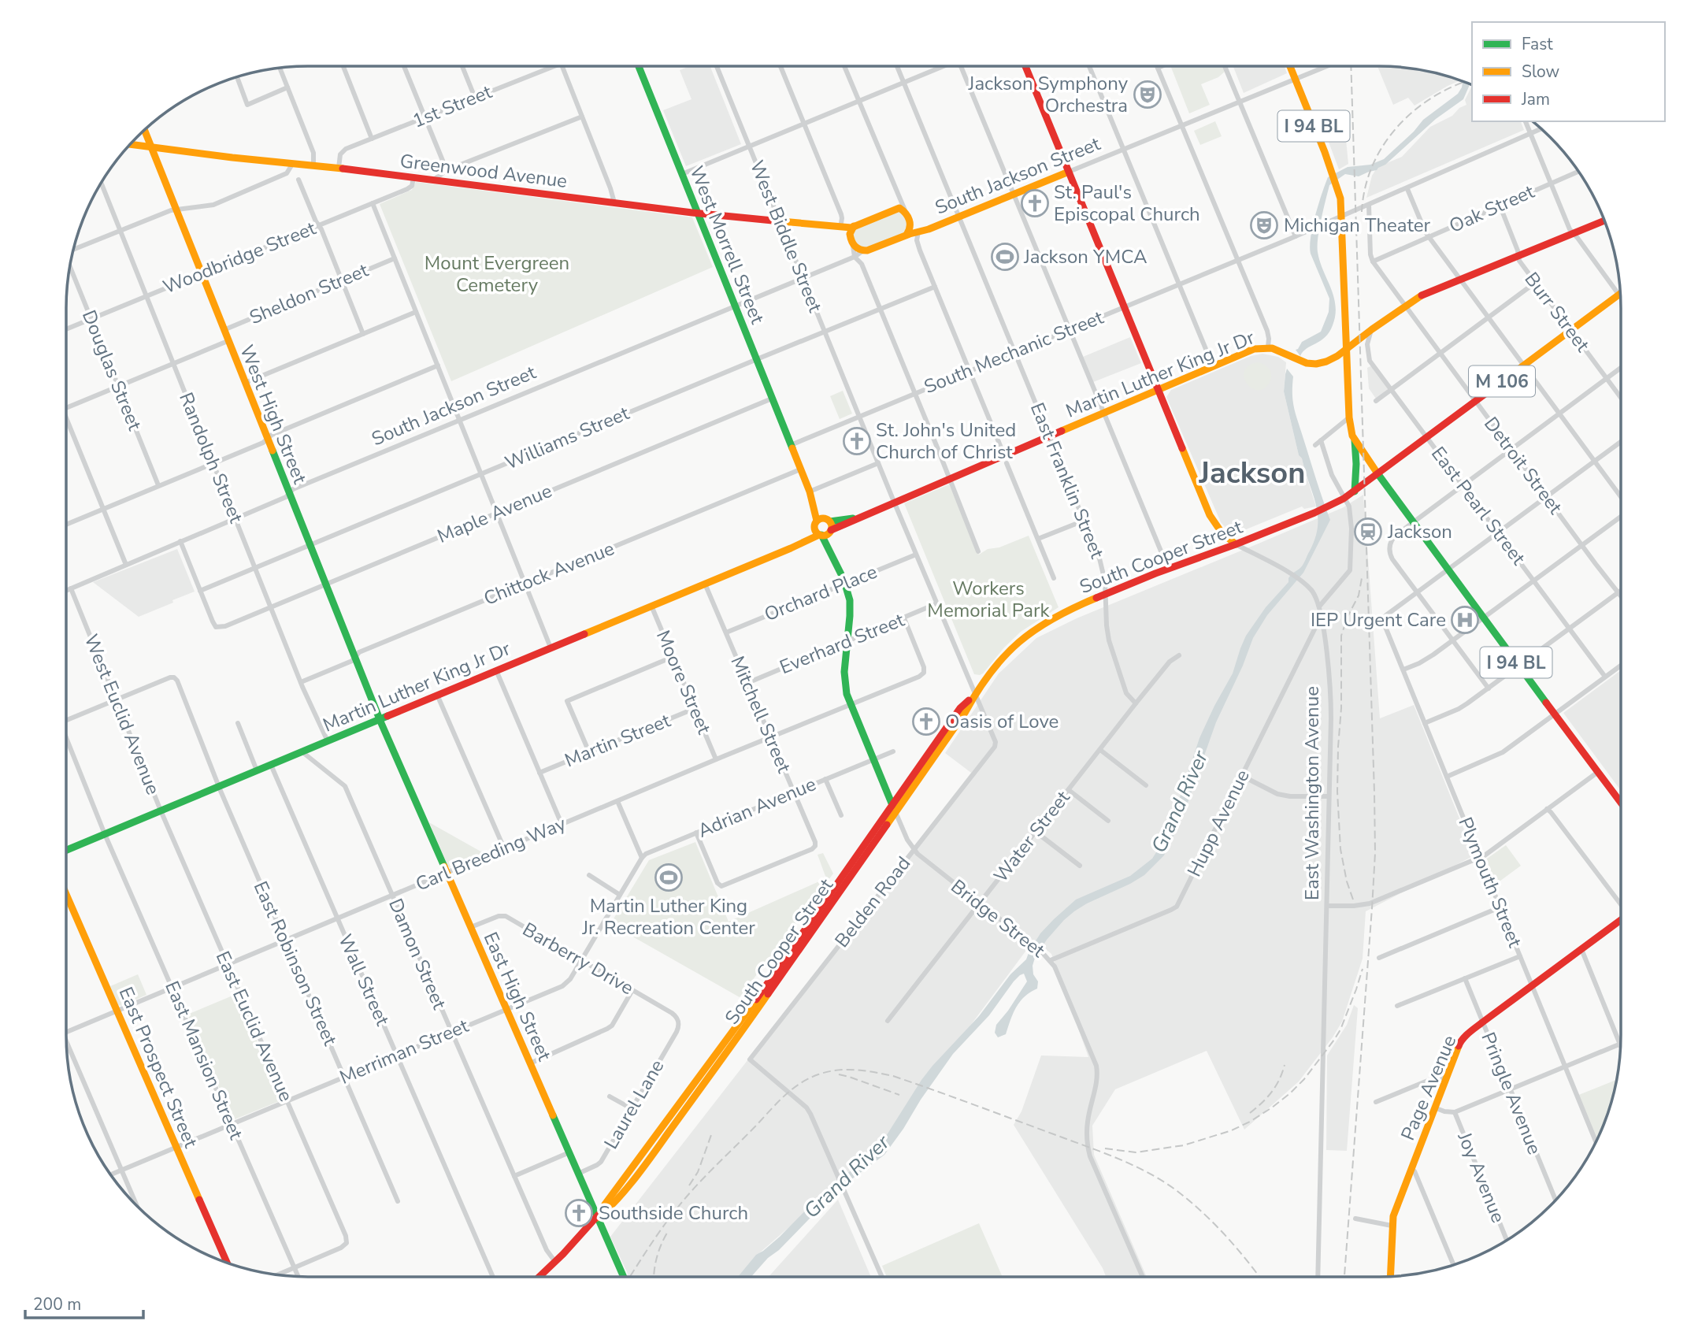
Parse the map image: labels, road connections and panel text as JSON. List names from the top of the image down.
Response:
{
  "streets": {
    "street": [
      "1st Street",
      "I 94 BL",
      "Greenwood Avenue",
      "South Jackson Street",
      "Oak Street",
      "West Biddle Street",
      "West Morrell Street",
      "Woodbridge Street",
      "Sheldon Street",
      "Burr Street",
      "South Mechanic Street",
      "Douglas Street",
      "Martin Luther King Jr Dr",
      "M 106",
      "West High Street",
      "Williams Street",
      "Randolph Street",
      "Detroit Street",
      "East Franklin Street",
      "East Pearl Street",
      "Maple Avenue",
      "South Cooper Street",
      "Chittock Avenue",
      "Orchard Place",
      "Everhard Street",
      "Moore Street",
      "West Euclid Avenue",
      "Mitchell Street",
      "Martin Street",
      "East Washington Avenue",
      "Adrian Avenue",
      "Hupp Avenue",
      "Water Street",
      "Carl Breeding Way",
      "Plymouth Street",
      "Belden Road",
      "Bridge Street",
      "Damon Street",
      "Barberry Drive",
      "East Robinson Street",
      "Wall Street",
      "East High Street",
      "East Euclid Avenue",
      "Merriman Street",
      "East Mansion Street",
      "East Prospect Street",
      "Page Avenue",
      "Pringle Avenue",
      "Laurel Lane",
      "Joy Avenue"
    ]
  },
  "crossings": [
    ["1st Street", "Greenwood Avenue"],
    ["I 94 BL", "South Jackson Street"],
    ["I 94 BL", "South Mechanic Street"],
    ["I 94 BL", "Martin Luther King Jr Dr"],
    ["I 94 BL", "M 106"],
    ["I 94 BL", "South Cooper Street"],
    ["Greenwood Avenue", "West Biddle Street"],
    ["Greenwood Avenue", "West Morrell Street"],
    ["Greenwood Avenue", "Woodbridge Street"],
    ["Greenwood Avenue", "West High Street"],
    ["South Jackson Street", "West Biddle Street"],
    ["South Jackson Street", "West Morrell Street"],
    ["South Jackson Street", "West High Street"],
    ["South Jackson Street", "Randolph Street"],
    ["South Jackson Street", "East Franklin Street"],
    ["South Jackson Street", "West Euclid Avenue"],
    ["South Jackson Street", "East Washington Avenue"],
    ["Oak Street", "Burr Street"],
    ["Oak Street", "Detroit Street"],
    ["West Biddle Street", "South Mechanic Street"],
    ["West Biddle Street", "Martin Luther King Jr Dr"],
    ["West Biddle Street", "Williams Street"],
    ["West Biddle Street", "South Cooper Street"],
    ["West Biddle Street", "Orchard Place"],
    ["West Biddle Street", "Everhard Street"],
    ["West Biddle Street", "Belden Road"],
    ["West Morrell Street", "South Mechanic Street"],
    ["West Morrell Street", "Martin Luther King Jr Dr"],
    ["West Morrell Street", "Williams Street"],
    ["West Morrell Street", "Maple Avenue"],
    ["West Morrell Street", "South Cooper Street"],
    ["West Morrell Street", "Chittock Avenue"],
    ["West Morrell Street", "Orchard Place"],
    ["West Morrell Street", "Everhard Street"],
    ["West Morrell Street", "Adrian Avenue"],
    ["West Morrell Street", "Carl Breeding Way"],
    ["West Morrell Street", "Bridge Street"],
    ["Woodbridge Street", "Douglas Street"],
    ["Woodbridge Street", "West High Street"],
    ["Woodbridge Street", "Randolph Street"],
    ["Sheldon Street", "West High Street"],
    ["Burr Street", "Martin Luther King Jr Dr"],
    ["Burr Street", "M 106"],
    ["South Mechanic Street", "Detroit Street"],
    ["South Mechanic Street", "East Franklin Street"],
    ["South Mechanic Street", "East Washington Avenue"],
    ["Martin Luther King Jr Dr", "West High Street"],
    ["Martin Luther King Jr Dr", "Randolph Street"],
    ["Martin Luther King Jr Dr", "Detroit Street"],
    ["Martin Luther King Jr Dr", "East Franklin Street"],
    ["Martin Luther King Jr Dr", "East Pearl Street"],
    ["Martin Luther King Jr Dr", "Moore Street"],
    ["Martin Luther King Jr Dr", "West Euclid Avenue"],
    ["Martin Luther King Jr Dr", "Mitchell Street"],
    ["Martin Luther King Jr Dr", "East Washington Avenue"],
    ["Martin Luther King Jr Dr", "Damon Street"],
    ["Martin Luther King Jr Dr", "East Robinson Street"],
    ["Martin Luther King Jr Dr", "Wall Street"],
    ["Martin Luther King Jr Dr", "East High Street"],
    ["Martin Luther King Jr Dr", "East Euclid Avenue"],
    ["Martin Luther King Jr Dr", "East Mansion Street"],
    ["M 106", "Detroit Street"],
    ["M 106", "East Pearl Street"],
    ["M 106", "South Cooper Street"],
    ["West High Street", "Williams Street"],
    ["West High Street", "Maple Avenue"],
    ["West High Street", "Chittock Avenue"],
    ["West High Street", "East High Street"],
    ["Williams Street", "Randolph Street"],
    ["Williams Street", "Maple Avenue"],
    ["Randolph Street", "Maple Avenue"],
    ["Randolph Street", "Chittock Avenue"],
    ["East Franklin Street", "South Cooper Street"],
    ["East Franklin Street", "Water Street"],
    ["South Cooper Street", "East Washington Avenue"],
    ["South Cooper Street", "Bridge Street"],
    ["South Cooper Street", "Damon Street"],
    ["South Cooper Street", "East High Street"],
    ["Orchard Place", "Mitchell Street"],
    ["Everhard Street", "Mitchell Street"],
    ["Everhard Street", "Carl Breeding Way"],
    ["Moore Street", "Martin Street"],
    ["Moore Street", "Carl Breeding Way"],
    ["West Euclid Avenue", "East Robinson Street"],
    ["West Euclid Avenue", "East Euclid Avenue"],
    ["Mitchell Street", "Adrian Avenue"],
    ["Mitchell Street", "Carl Breeding Way"],
    ["East Washington Avenue", "Hupp Avenue"],
    ["Adrian Avenue", "Merriman Street"],
    ["Hupp Avenue", "Bridge Street"],
    ["Water Street", "Bridge Street"],
    ["Carl Breeding Way", "Damon Street"],
    ["Carl Breeding Way", "East Robinson Street"],
    ["Carl Breeding Way", "Wall Street"],
    ["Carl Breeding Way", "East High Street"],
    ["Carl Breeding Way", "East Euclid Avenue"],
    ["Carl Breeding Way", "East Mansion Street"],
    ["Carl Breeding Way", "East Prospect Street"],
    ["Plymouth Street", "Page Avenue"],
    ["Belden Road", "Bridge Street"],
    ["Damon Street", "Merriman Street"],
    ["Barberry Drive", "East High Street"],
    ["Barberry Drive", "Merriman Street"],
    ["Barberry Drive", "Laurel Lane"],
    ["East Robinson Street", "Merriman Street"],
    ["Wall Street", "Merriman Street"],
    ["East High Street", "Merriman Street"],
    ["East High Street", "Laurel Lane"],
    ["East Euclid Avenue", "Merriman Street"],
    ["East Euclid Avenue", "East Mansion Street"],
    ["Merriman Street", "East Mansion Street"],
    ["Merriman Street", "East Prospect Street"],
    ["Page Avenue", "Pringle Avenue"]
  ],
  "districts": ["Jackson"],
  "water": ["Grand River"],
  "parks": ["Mount Evergreen Cemetery", "Workers Memorial Park"],
  "places": {
    "theatre": ["Jackson Symphony Orchestra", "Michigan Theater"],
    "church": [
      "St. Paul's Episcopal Church",
      "St. John's United Church of Christ",
      "Oasis of Love",
      "Southside Church"
    ],
    "sports": ["Jackson YMCA", "Martin Luther King Jr. Recreation Center"],
    "station": ["Jackson"],
    "hospital": ["IEP Urgent Care"]
  },
  "legend": ["Fast", "Slow", "Jam"],
  "scale_bar": "200 m"
}
